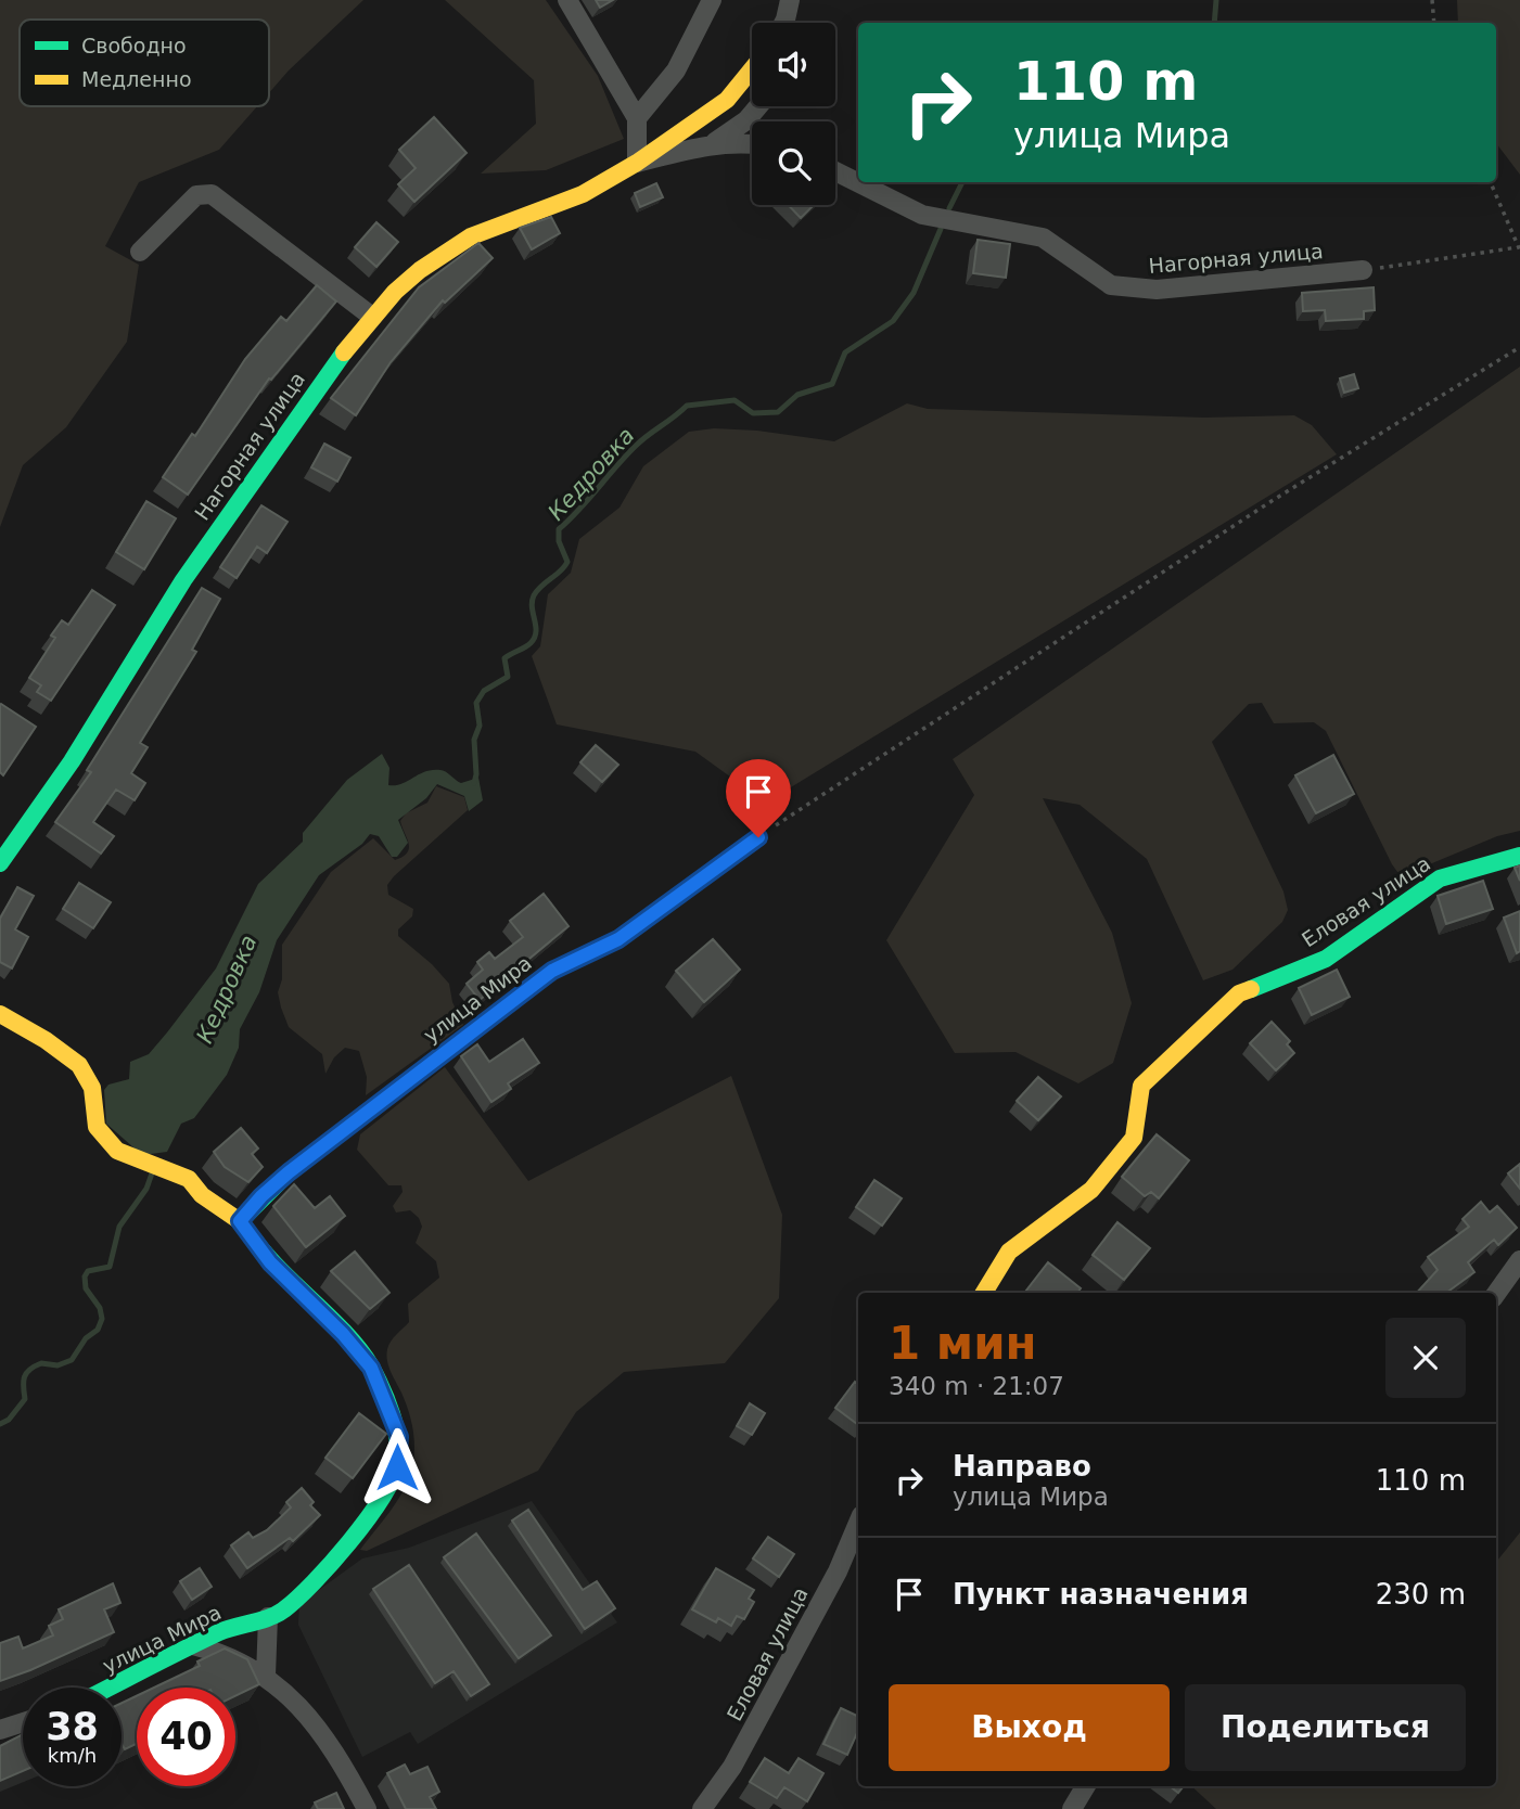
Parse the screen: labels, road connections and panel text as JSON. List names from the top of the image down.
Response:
{
  "streets": {
    "street": ["Нагорная улица", "Еловая улица", "улица Мира"]
  },
  "water": ["Кедровка"],
  "legend": ["Свободно", "Медленно"],
  "page": {
    "turn": ["110 m", "улица Мира"],
    "heading": ["1 мин", "340 m · 21:07"],
    "list": [
      {
        "name": "Направо",
        "note": "улица Мира",
        "value": "110 m"
      },
      {
        "name": "Пункт назначения",
        "value": "230 m"
      }
    ],
    "buttons": ["Выход", "Поделиться"],
    "speed": "38 km/h",
    "limit": "40"
  }
}
